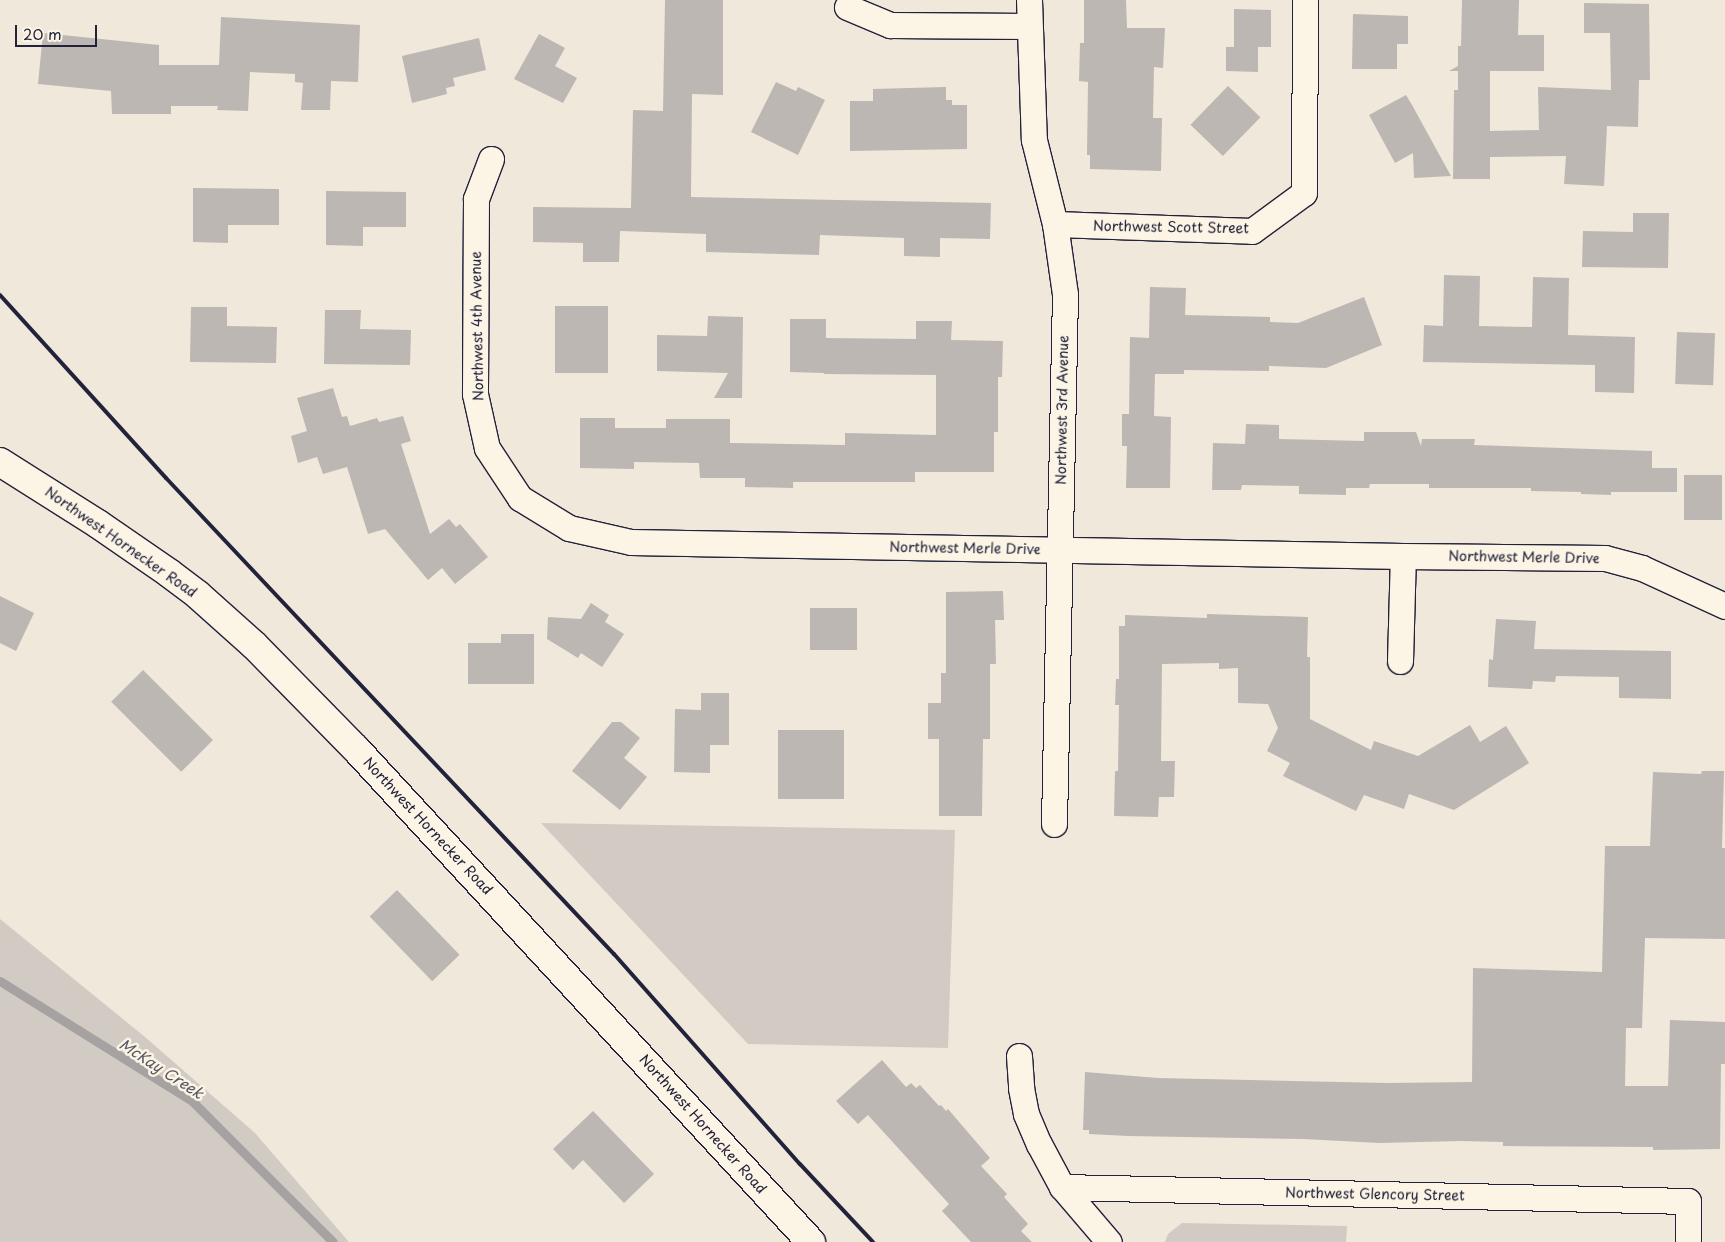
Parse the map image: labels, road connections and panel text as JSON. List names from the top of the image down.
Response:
{
  "streets": {
    "street": [
      "Northwest Scott Street",
      "Northwest 4th Avenue",
      "Northwest 3rd Avenue",
      "Northwest Hornecker Road",
      "Northwest Merle Drive",
      "Northwest Glencory Street"
    ]
  },
  "crossings": [
    ["Northwest Scott Street", "Northwest 3rd Avenue"],
    ["Northwest 4th Avenue", "Northwest Merle Drive"],
    ["Northwest 3rd Avenue", "Northwest Merle Drive"]
  ],
  "water": ["McKay Creek"],
  "scale_bar": "20 m"
}
